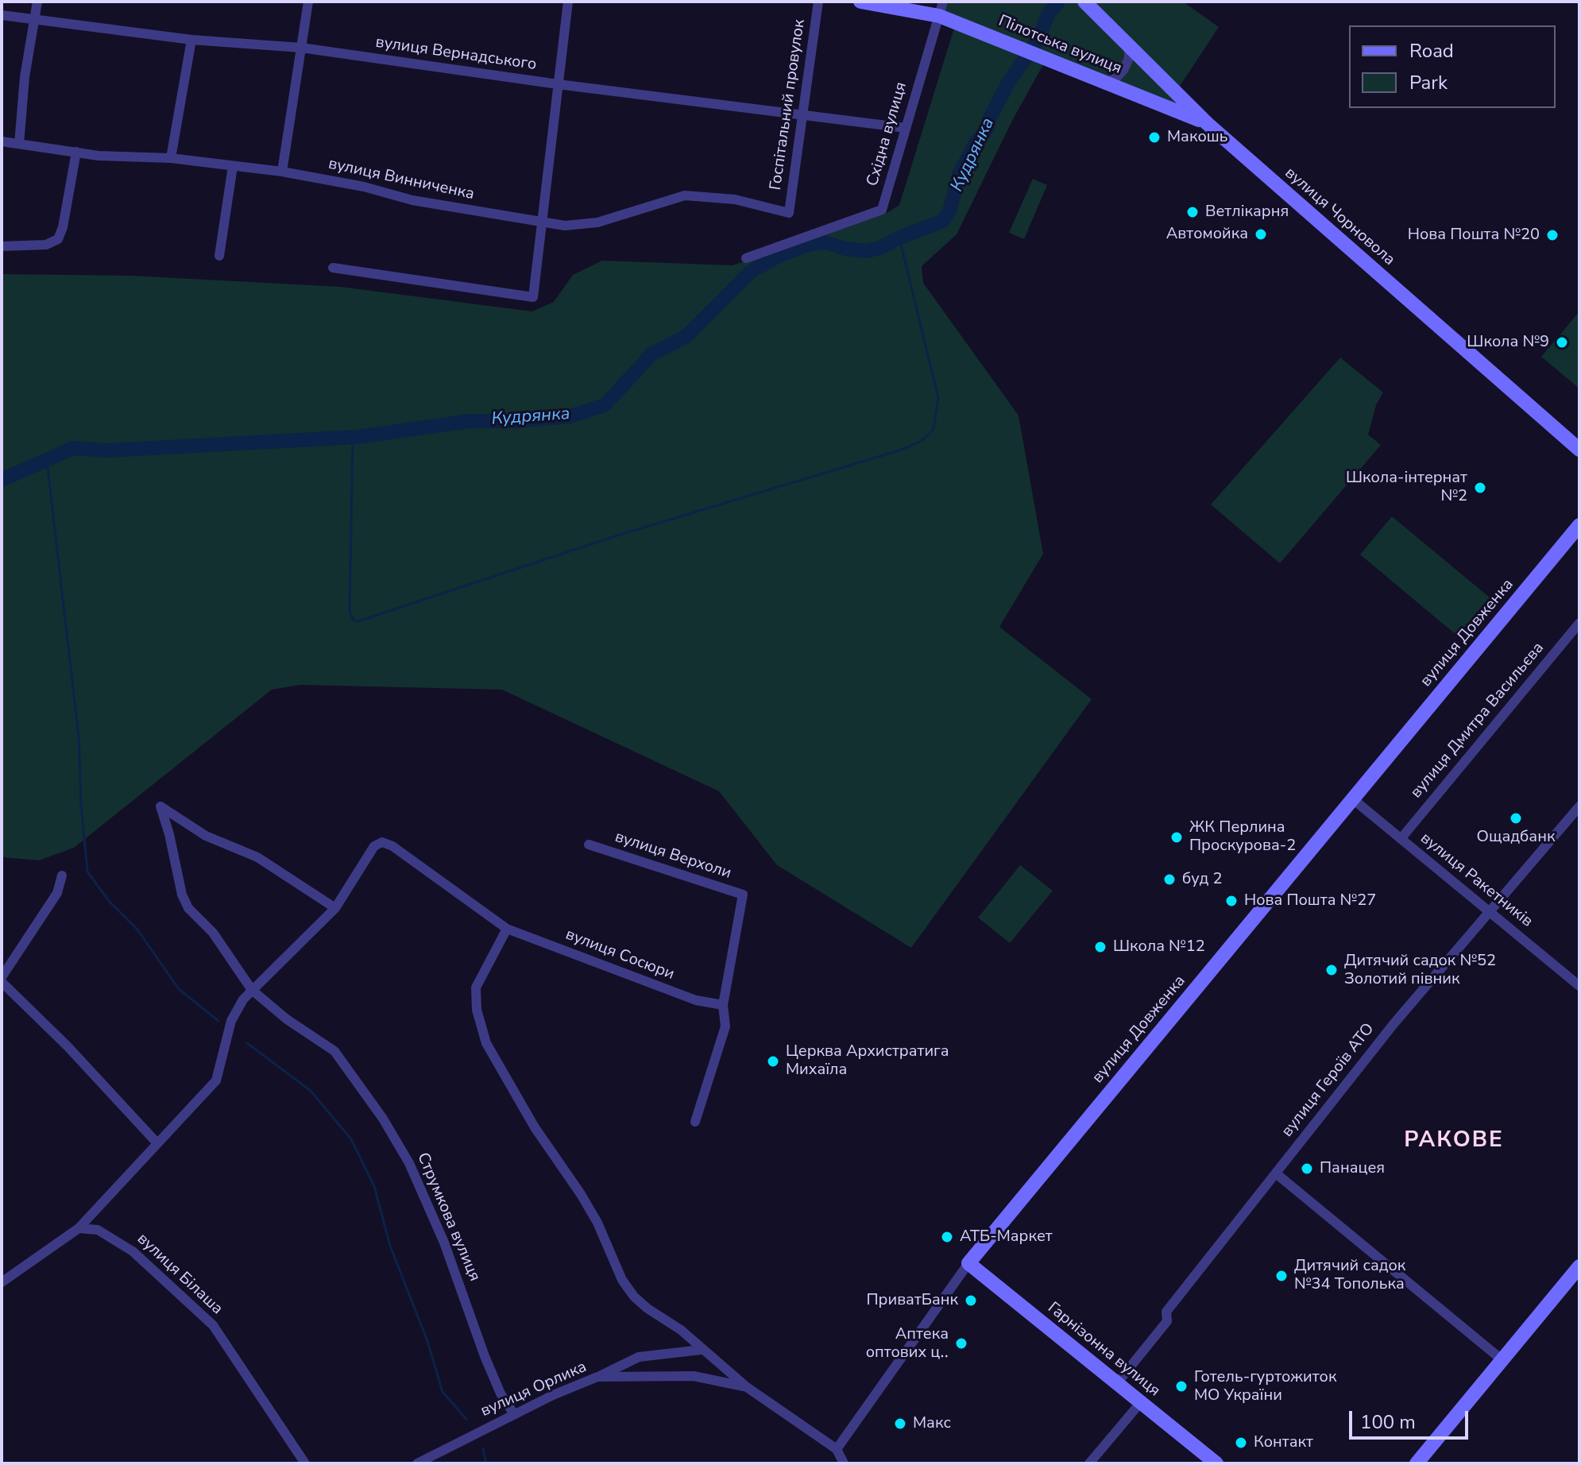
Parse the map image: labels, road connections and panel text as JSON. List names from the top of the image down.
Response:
{
  "streets": {
    "street": [
      "Пілотська вулиця",
      "вулиця Вернадського",
      "Госпітальний провулок",
      "Східна вулиця",
      "вулиця Винниченка",
      "вулиця Чорновола",
      "вулиця Довженка",
      "вулиця Дмитра Васильєва",
      "вулиця Верхоли",
      "вулиця Ракетників",
      "вулиця Сосюри",
      "вулиця Героїв АТО",
      "Струмкова вулиця",
      "вулиця Білаша",
      "Гарнізонна вулиця",
      "вулиця Орлика"
    ]
  },
  "crossings": [
    ["Пілотська вулиця", "Східна вулиця"],
    ["Пілотська вулиця", "вулиця Чорновола"],
    ["вулиця Вернадського", "Госпітальний провулок"],
    ["вулиця Вернадського", "Східна вулиця"],
    ["Госпітальний провулок", "вулиця Винниченка"],
    ["вулиця Довженка", "вулиця Ракетників"],
    ["вулиця Довженка", "Гарнізонна вулиця"],
    ["вулиця Дмитра Васильєва", "вулиця Ракетників"],
    ["вулиця Верхоли", "вулиця Сосюри"],
    ["вулиця Ракетників", "вулиця Героїв АТО"],
    ["вулиця Сосюри", "Струмкова вулиця"],
    ["вулиця Героїв АТО", "Гарнізонна вулиця"],
    ["Струмкова вулиця", "вулиця Орлика"]
  ],
  "districts": ["РАКОВЕ"],
  "water": ["Кудрянка"],
  "places": [
    "Макошь",
    "Ветлікарня",
    "Автомойка",
    "Нова Пошта №20",
    "Школа №9",
    "Школа-інтернат №2",
    "Ощадбанк",
    "ЖК Перлина Проскурова-2",
    "буд 2",
    "Нова Пошта №27",
    "Школа №12",
    "Дитячий садок №52 Золотий півник",
    "Церква Архистратига Михаїла",
    "Панацея",
    "АТБ-Маркет",
    "Дитячий садок №34 Тополька",
    "ПриватБанк",
    "Аптека оптових ц‥",
    "Готель-гуртожиток МО України",
    "Макс",
    "Контакт"
  ],
  "legend": ["Road", "Park"],
  "scale_bar": "100 m"
}
